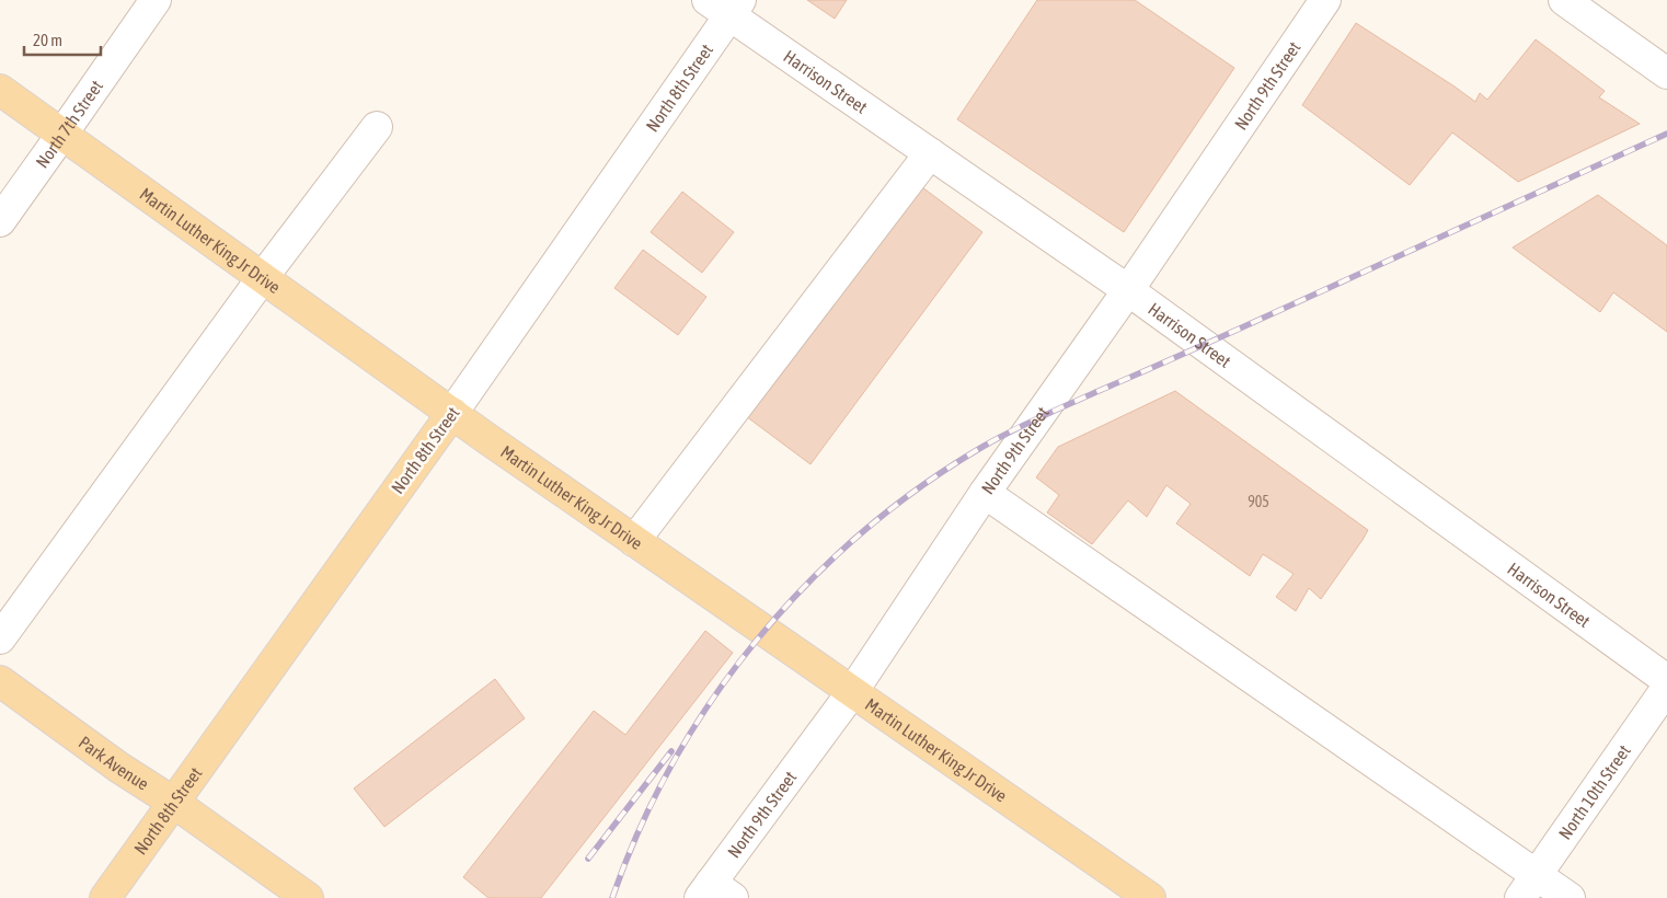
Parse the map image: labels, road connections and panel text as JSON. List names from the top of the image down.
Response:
{
  "streets": {
    "main road": ["North 8th Street", "Martin Luther King Jr Drive", "Park Avenue"],
    "street": [
      "Harrison Street",
      "North 9th Street",
      "North 7th Street",
      "North 10th Street"
    ]
  },
  "crossings": [
    ["Harrison Street", "North 9th Street"],
    ["Harrison Street", "North 8th Street"],
    ["North 9th Street", "Martin Luther King Jr Drive"],
    ["North 8th Street", "Martin Luther King Jr Drive"],
    ["North 8th Street", "Park Avenue"],
    ["North 7th Street", "Martin Luther King Jr Drive"]
  ],
  "house_numbers": ["905"],
  "scale_bar": "20 m"
}
